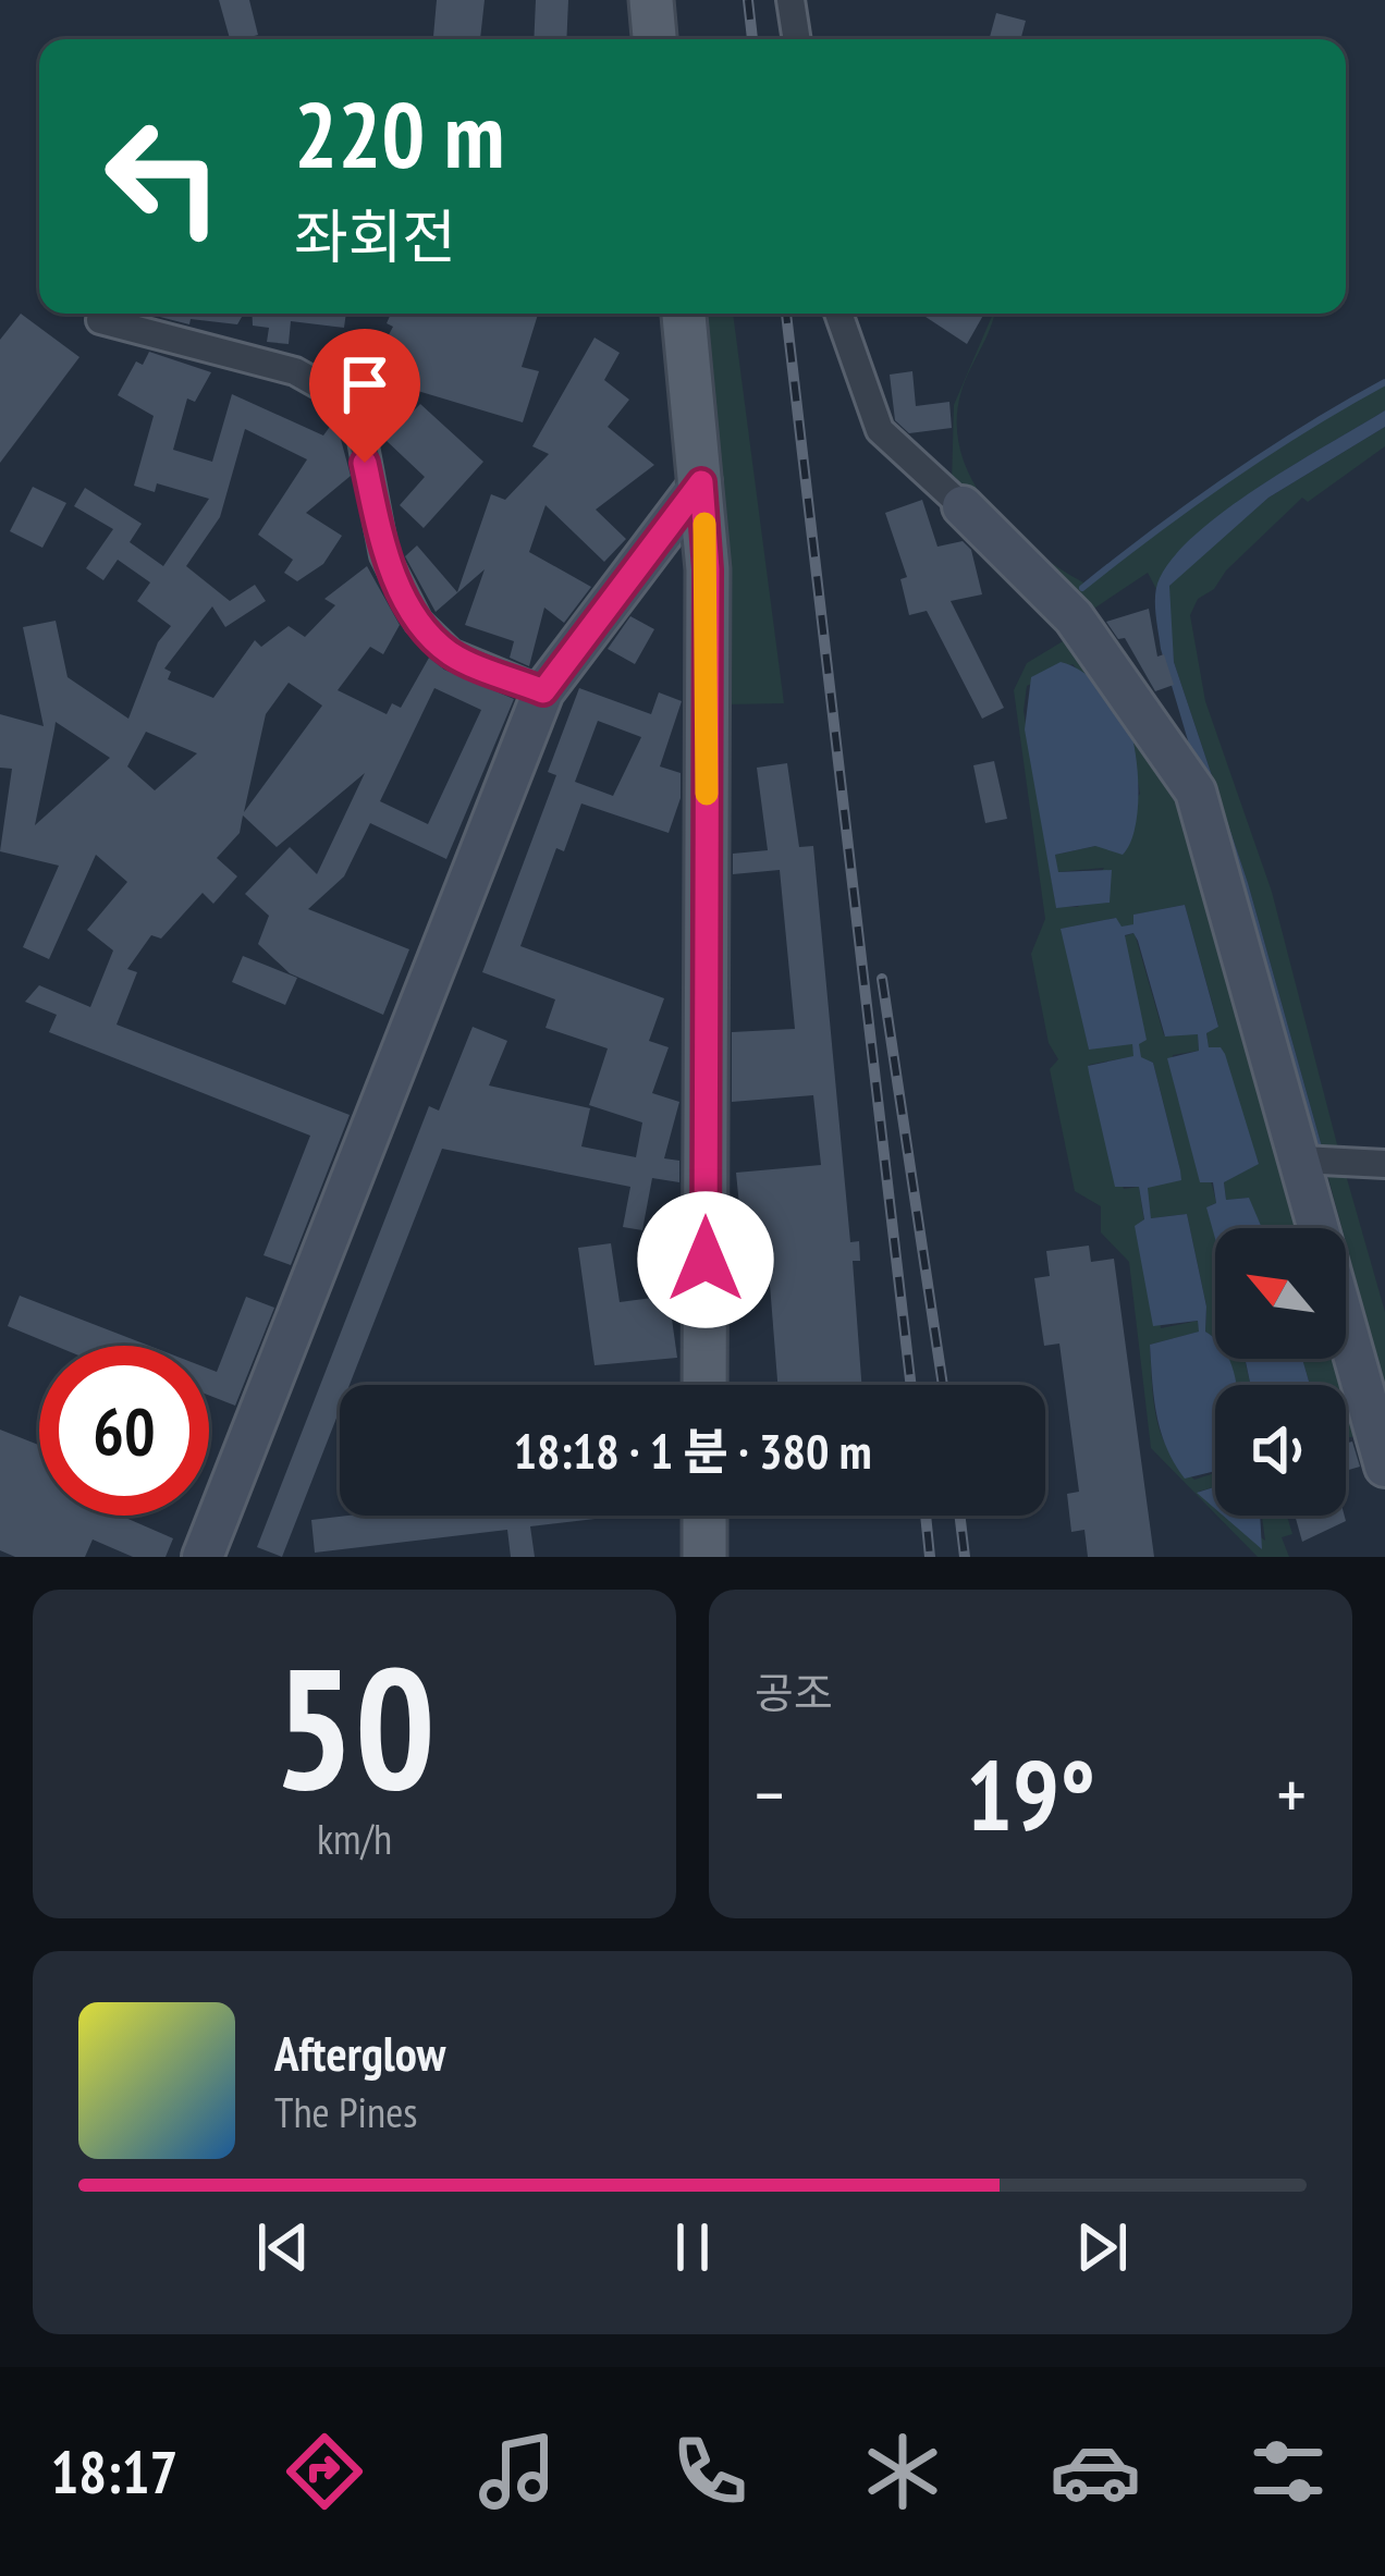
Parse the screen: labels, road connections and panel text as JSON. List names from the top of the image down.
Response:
{
  "north": "top left",
  "page": {
    "turn": ["220 m", "좌회전"],
    "limit": "60",
    "trip": "18:18 · 1 분 · 380 m",
    "tile": [
      ["50", "km/h"],
      "공조"
    ],
    "heat": ["−", "19°", "+"],
    "song": ["Afterglow", "The Pines"],
    "tabs": "18:17"
  }
}
